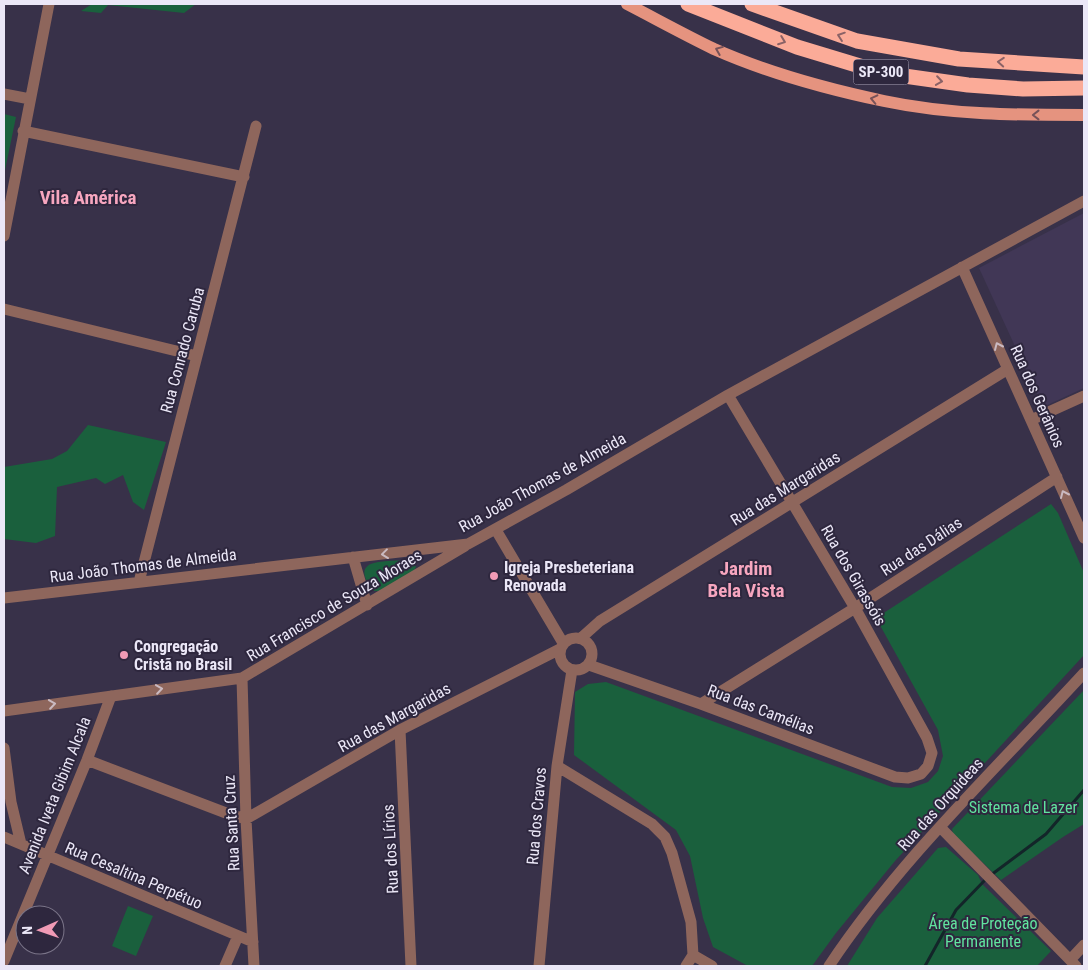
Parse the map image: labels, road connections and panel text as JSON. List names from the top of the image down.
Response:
{
  "streets": {
    "highway": ["SP-300"],
    "street": [
      "Rua Conrado Caruba",
      "Rua dos Gerânios",
      "Rua João Thomas de Almeida",
      "Rua das Margaridas",
      "Rua das Dálias",
      "Rua dos Girassóis",
      "Rua Francisco de Souza Moraes",
      "Rua das Camélias",
      "Avenida Iveta Gibim Alcala",
      "Rua das Orquideas",
      "Rua dos Cravos",
      "Rua Santa Cruz",
      "Rua dos Lírios",
      "Rua Cesaltina Perpétuo"
    ]
  },
  "crossings": [
    ["Rua Conrado Caruba", "Rua João Thomas de Almeida"],
    ["Rua dos Gerânios", "Rua João Thomas de Almeida"],
    ["Rua dos Gerânios", "Rua das Margaridas"],
    ["Rua dos Gerânios", "Rua das Dálias"],
    ["Rua João Thomas de Almeida", "Rua dos Girassóis"],
    ["Rua João Thomas de Almeida", "Rua Francisco de Souza Moraes"],
    ["Rua das Margaridas", "Rua dos Girassóis"],
    ["Rua das Margaridas", "Rua das Camélias"],
    ["Rua das Margaridas", "Rua dos Cravos"],
    ["Rua das Margaridas", "Rua Santa Cruz"],
    ["Rua das Margaridas", "Rua dos Lírios"],
    ["Rua das Dálias", "Rua dos Girassóis"],
    ["Rua das Dálias", "Rua das Camélias"],
    ["Rua dos Girassóis", "Rua das Camélias"],
    ["Rua Francisco de Souza Moraes", "Avenida Iveta Gibim Alcala"],
    ["Rua Francisco de Souza Moraes", "Rua Santa Cruz"],
    ["Rua das Camélias", "Rua dos Cravos"],
    ["Avenida Iveta Gibim Alcala", "Rua Cesaltina Perpétuo"],
    ["Rua Santa Cruz", "Rua Cesaltina Perpétuo"]
  ],
  "one_way": ["Rua dos Gerânios", "Rua Francisco de Souza Moraes"],
  "districts": ["Vila América", "Jardim Bela Vista"],
  "parks": ["Sistema de Lazer", "Área de Proteção Permanente"],
  "places": ["Igreja Presbeteriana Renovada", "Congregação Cristã no Brasil"],
  "north": "left"
}
